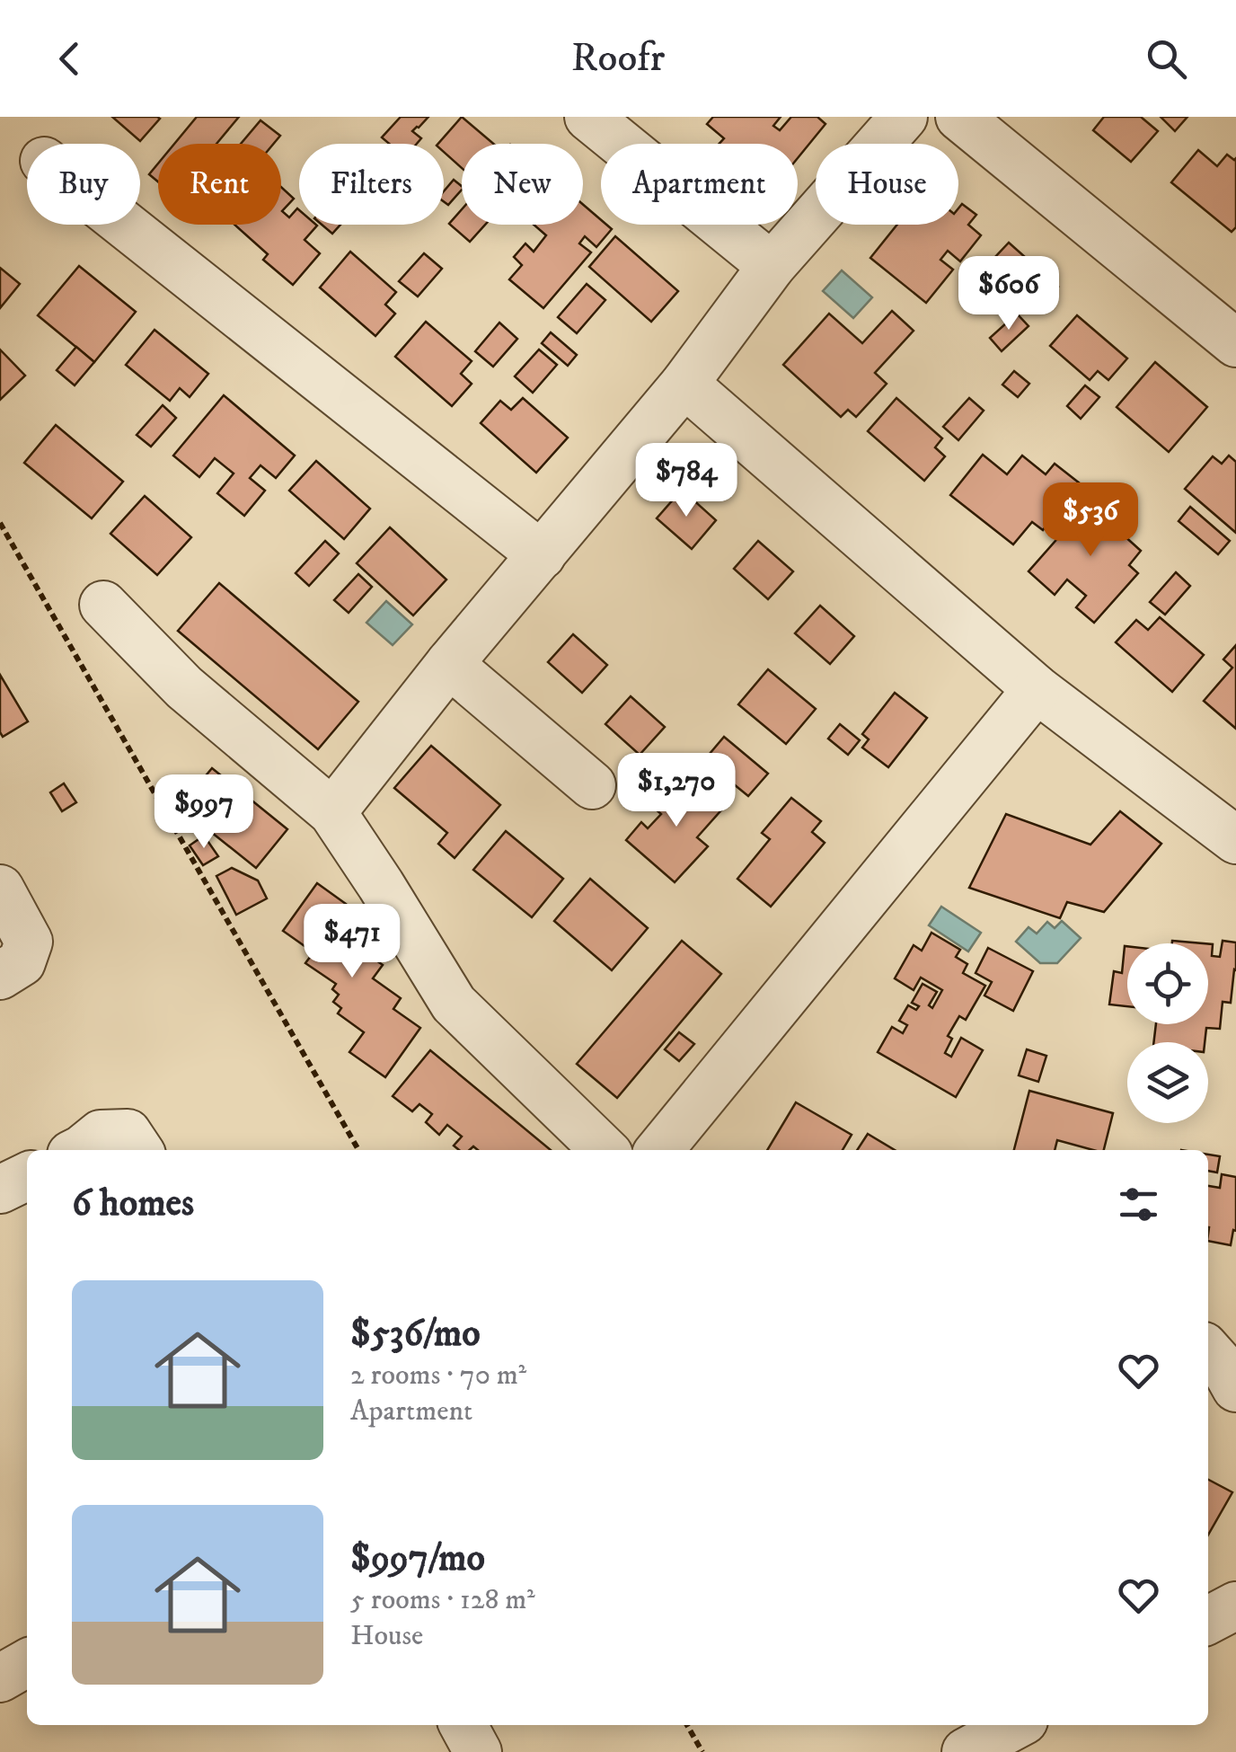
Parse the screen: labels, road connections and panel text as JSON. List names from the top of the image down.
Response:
{
  "page": {
    "header": "Roofr",
    "chip": [
      "Buy",
      "Rent",
      "Filters",
      "New",
      "Apartment",
      "House"
    ],
    "price": [
      "$606",
      "$784",
      "$536",
      "$1,270",
      "$997",
      "$471"
    ],
    "heading": "6 homes",
    "list": [
      {
        "name": "$536/mo",
        "note": "2 rooms · 70 m² · Apartment"
      },
      {
        "name": "$997/mo",
        "note": "5 rooms · 128 m² · House"
      }
    ]
  }
}
